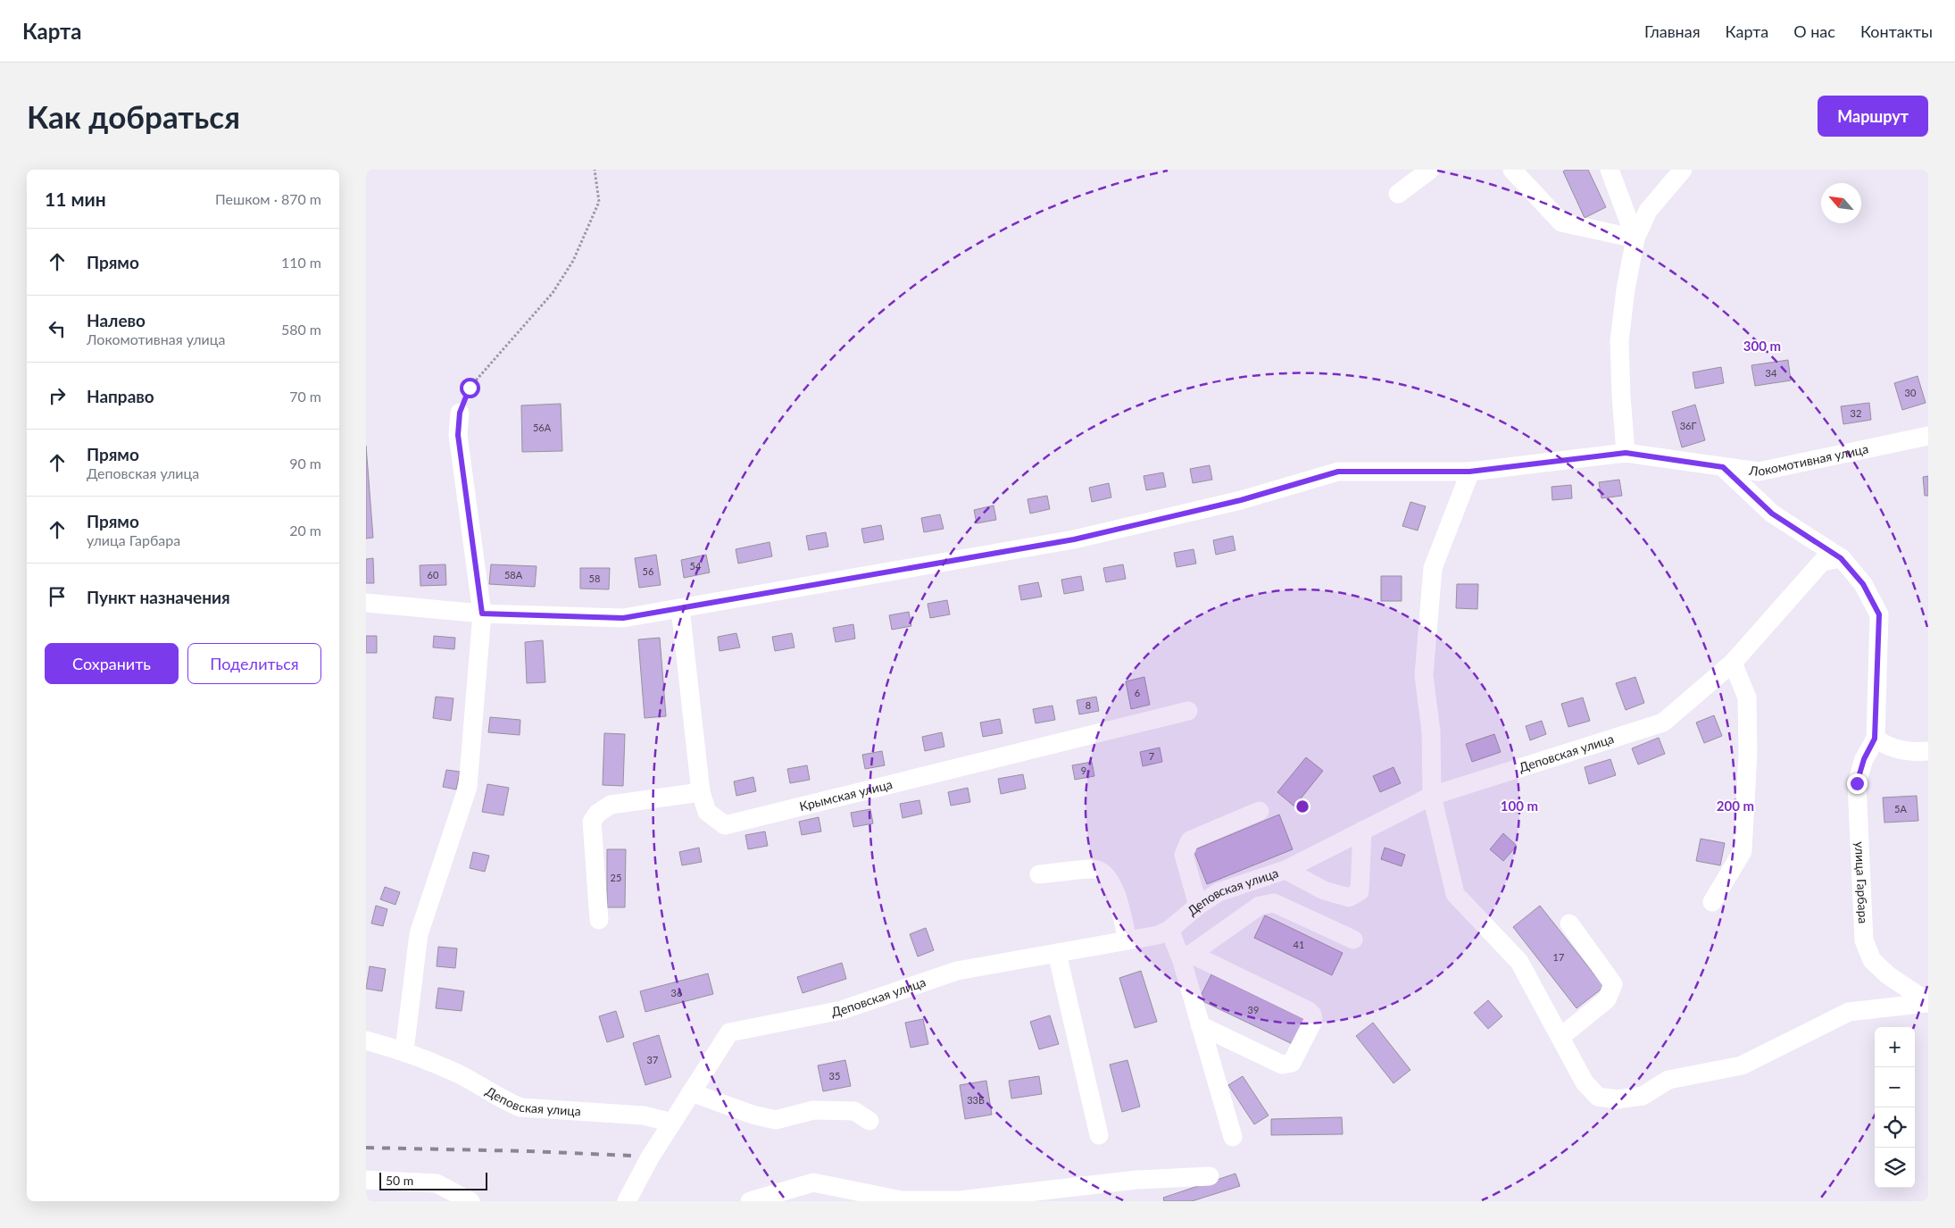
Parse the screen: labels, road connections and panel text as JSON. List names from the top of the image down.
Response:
{
  "streets": {
    "street": [
      "Локомотивная улица",
      "Деповская улица",
      "Крымская улица",
      "улица Гарбара"
    ]
  },
  "crossings": [
    ["Локомотивная улица", "Крымская улица"]
  ],
  "house_numbers": [
    "34",
    "30",
    "32",
    "36Г",
    "56А",
    "54",
    "56",
    "60",
    "58А",
    "58",
    "6",
    "8",
    "7",
    "9",
    "5А",
    "25",
    "41",
    "17",
    "36",
    "39",
    "37",
    "35",
    "33Б"
  ],
  "scale_bar": "50 m",
  "north": "top left",
  "page": {
    "header": "Карта",
    "nav": [
      "Главная",
      "Карта",
      "О нас",
      "Контакты"
    ],
    "buttons": [
      "Маршрут",
      ["Сохранить", "Поделиться"]
    ],
    "title": "Как добраться",
    "heading": ["11 мин", "Пешком · 870 m"],
    "list": [
      ["Прямо", "110 m"],
      ["Налево", "Локомотивная улица", "580 m"],
      ["Направо", "70 m"],
      ["Прямо", "Деповская улица", "90 m"],
      ["Прямо", "улица Гарбара", "20 m"],
      "Пункт назначения"
    ],
    "map_buttons": ["+", "−"],
    "scale": "50 m"
  },
  "rings": ["300 m", "100 m", "200 m"]
}
